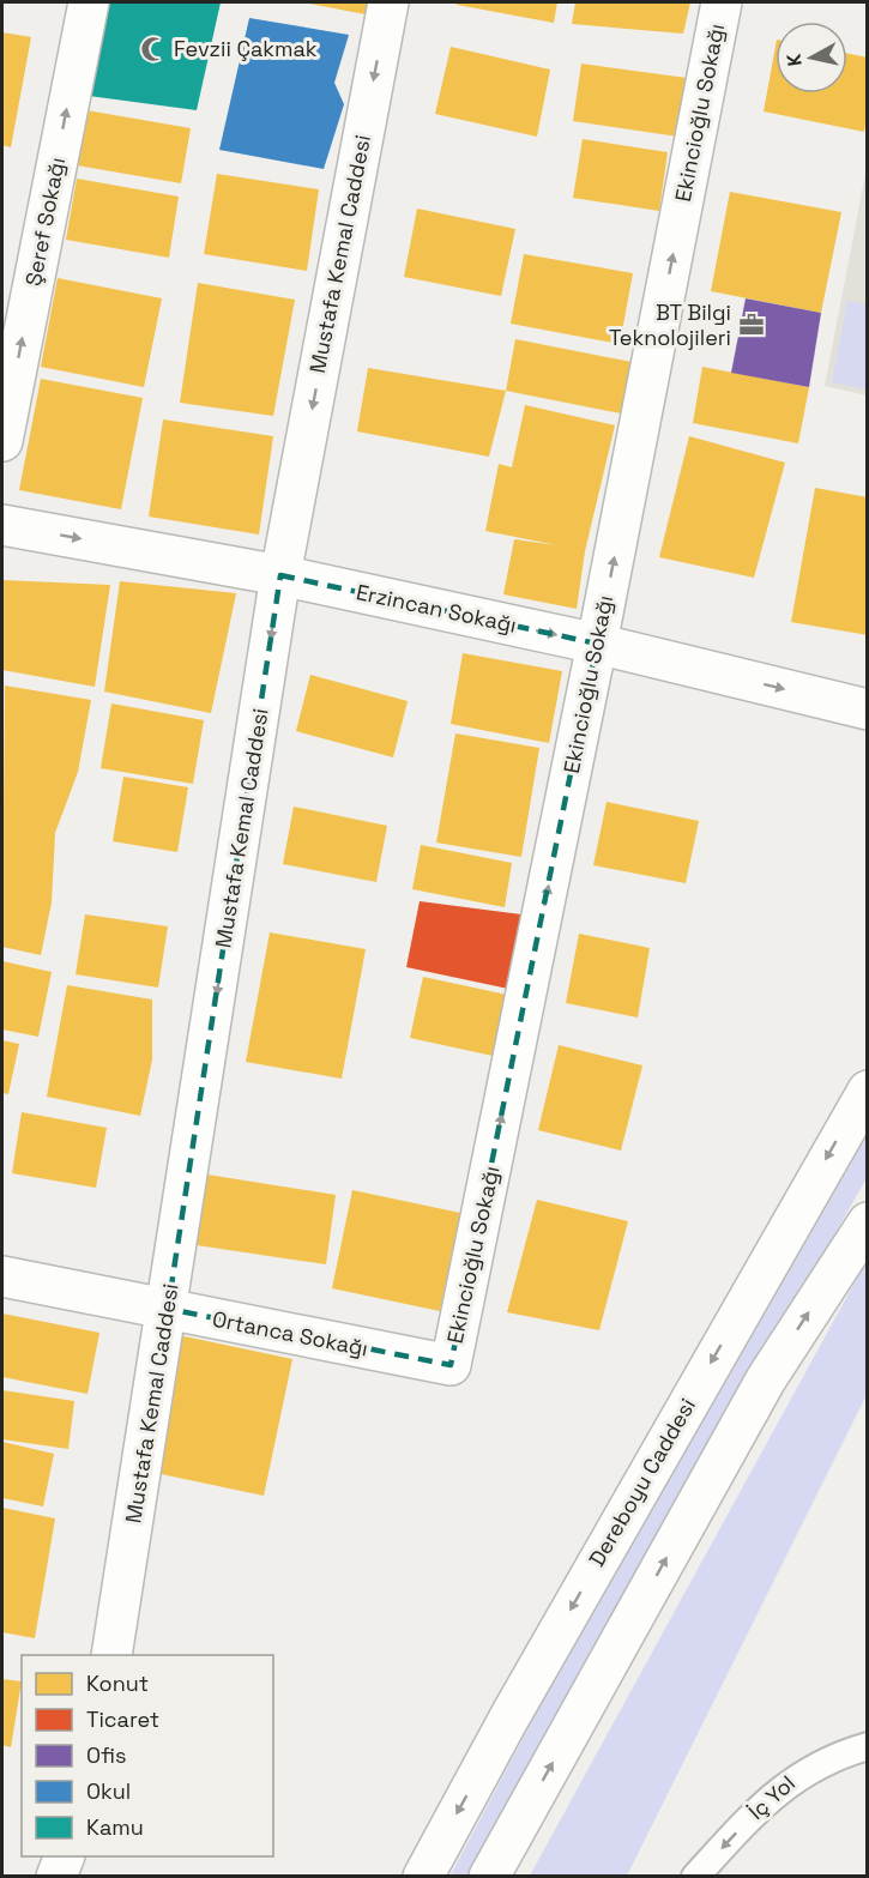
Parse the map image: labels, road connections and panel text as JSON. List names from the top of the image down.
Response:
{
  "streets": {
    "street": [
      "Ekincioğlu Sokağı",
      "Şeref Sokağı",
      "Mustafa Kemal Caddesi",
      "Erzincan Sokağı",
      "Ortanca Sokağı",
      "Dereboyu Caddesi"
    ],
    "lane": ["İç Yol"]
  },
  "crossings": [
    ["Ekincioğlu Sokağı", "Erzincan Sokağı"],
    ["Ekincioğlu Sokağı", "Ortanca Sokağı"],
    ["Mustafa Kemal Caddesi", "Erzincan Sokağı"],
    ["Mustafa Kemal Caddesi", "Ortanca Sokağı"]
  ],
  "one_way": [
    "Ekincioğlu Sokağı",
    "Şeref Sokağı",
    "Mustafa Kemal Caddesi",
    "Erzincan Sokağı",
    "İç Yol"
  ],
  "places": {
    "mosque": ["Fevzii Çakmak"],
    "office": ["BT Bilgi Teknolojileri"]
  },
  "legend": [
    "Konut",
    "Ticaret",
    "Ofis",
    "Okul",
    "Kamu"
  ],
  "north": "left"
}
